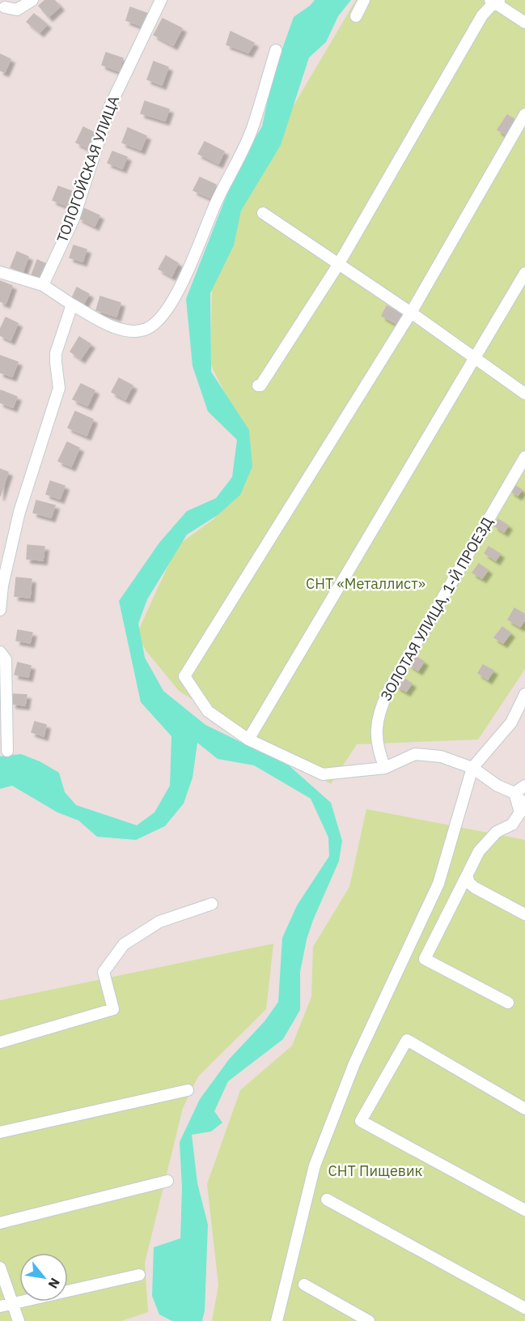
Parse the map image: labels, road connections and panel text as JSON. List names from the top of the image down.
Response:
{
  "streets": {
    "street": ["ТОЛОГОЙСКАЯ УЛИЦА", "ЗОЛОТАЯ УЛИЦА, 1-Й ПРОЕЗД"]
  },
  "parks": ["СНТ «Металлист»", "СНТ Пищевик"],
  "north": "bottom right"
}
